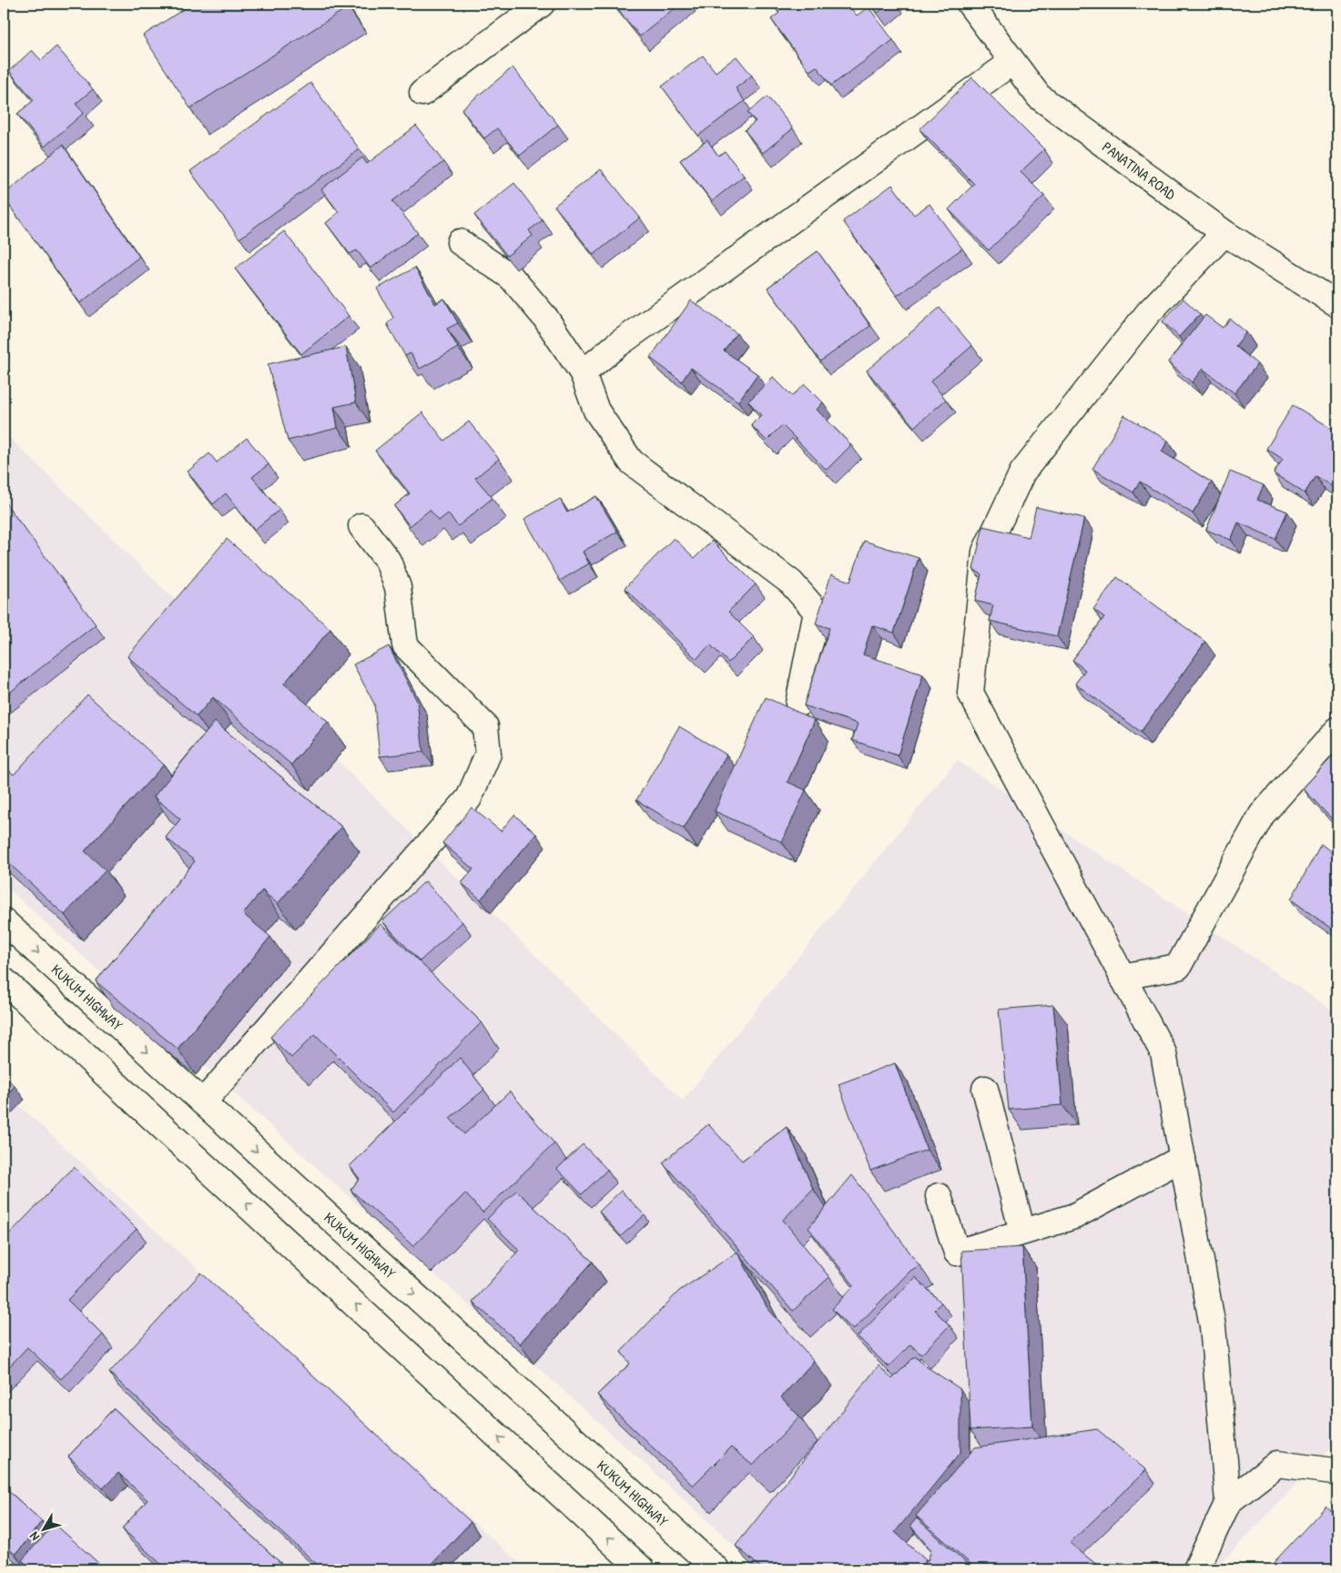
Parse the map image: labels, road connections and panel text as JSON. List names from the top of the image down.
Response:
{
  "streets": {
    "street": ["PANATINA ROAD", "KUKUM HIGHWAY"]
  },
  "north": "bottom left"
}
